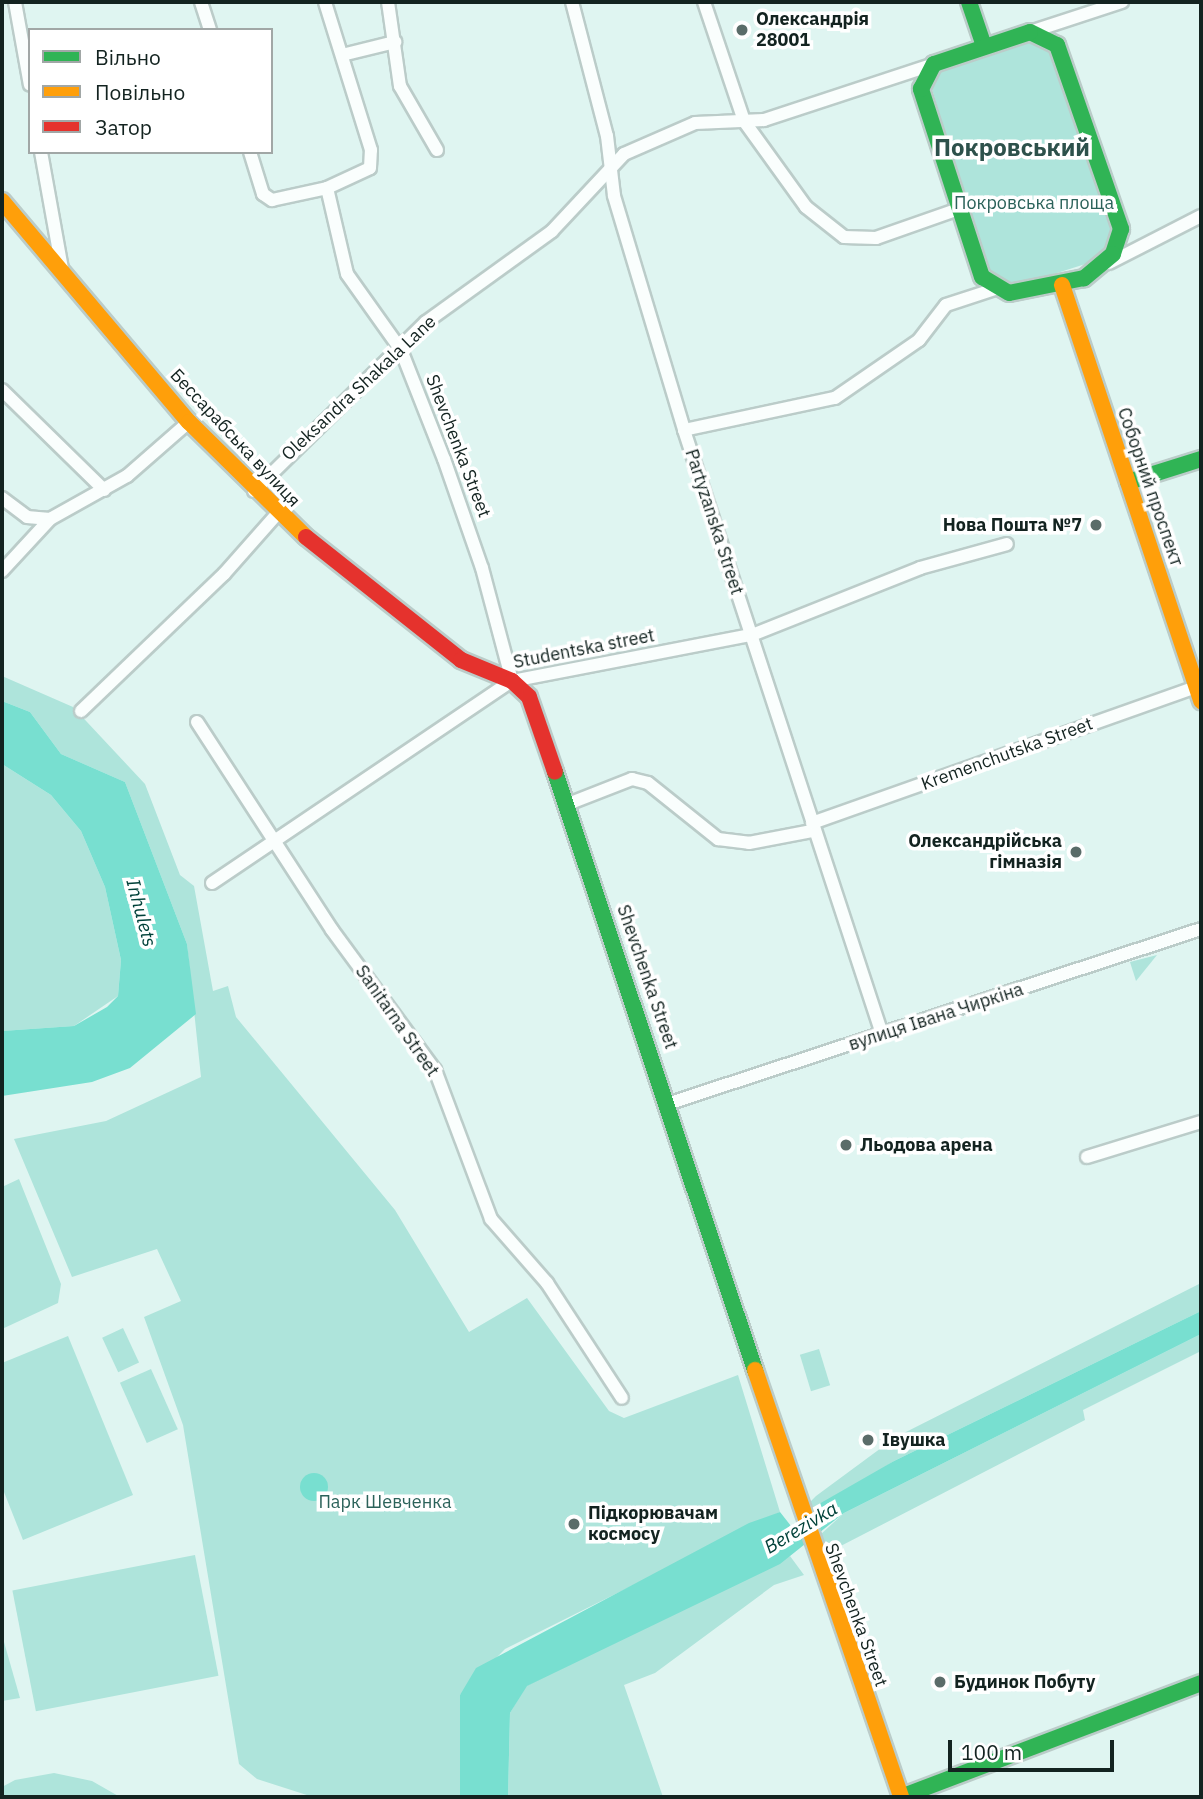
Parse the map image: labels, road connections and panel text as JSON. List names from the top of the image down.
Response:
{
  "streets": {
    "main road": ["Бессарабська вулиця", "Shevchenka Street", "Соборний проспект"],
    "street": [
      "Oleksandra Shakala Lane",
      "Partyzanska Street",
      "Studentska street",
      "Kremenchutska Street",
      "вулиця Івана Чиркіна",
      "Sanitarna Street"
    ]
  },
  "crossings": [
    ["Oleksandra Shakala Lane", "Бессарабська вулиця"],
    ["Oleksandra Shakala Lane", "Shevchenka Street"],
    ["Oleksandra Shakala Lane", "Partyzanska Street"],
    ["Бессарабська вулиця", "Shevchenka Street"],
    ["Бессарабська вулиця", "Studentska street"],
    ["Shevchenka Street", "Studentska street"],
    ["Shevchenka Street", "Kremenchutska Street"],
    ["Shevchenka Street", "вулиця Івана Чиркіна"],
    ["Соборний проспект", "Kremenchutska Street"],
    ["Partyzanska Street", "Studentska street"],
    ["Partyzanska Street", "Kremenchutska Street"],
    ["Partyzanska Street", "вулиця Івана Чиркіна"],
    ["Studentska street", "Sanitarna Street"]
  ],
  "districts": ["Покровський"],
  "water": ["Inhulets", "Berezivka"],
  "parks": ["Покровська площа", "Парк Шевченка"],
  "places": [
    "Олександрія 28001",
    "Нова Пошта №7",
    "Олександрійська гімназія",
    "Льодова арена",
    "Івушка",
    "Підкорювачам космосу",
    "Будинок Побуту"
  ],
  "legend": ["Вільно", "Повільно", "Затор"],
  "scale_bar": "100 m"
}
